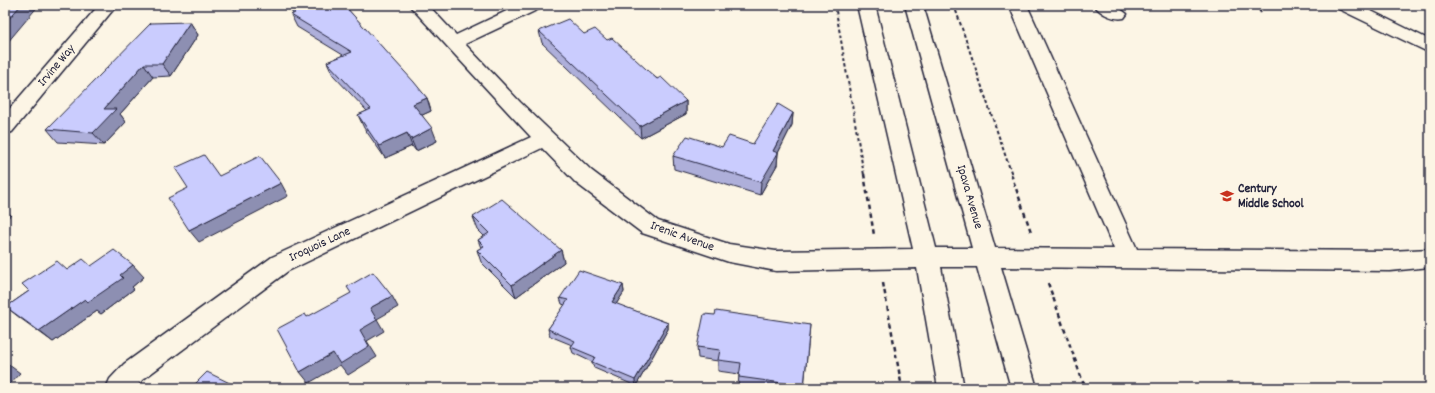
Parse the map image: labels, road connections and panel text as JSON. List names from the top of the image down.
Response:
{
  "streets": {
    "street": [
      "Irvine Way",
      "Ipava Avenue",
      "Irenic Avenue",
      "Iroquois Lane"
    ]
  },
  "crossings": [
    ["Ipava Avenue", "Irenic Avenue"],
    ["Irenic Avenue", "Iroquois Lane"]
  ],
  "places": {
    "school or university": ["Century Middle School"]
  }
}
